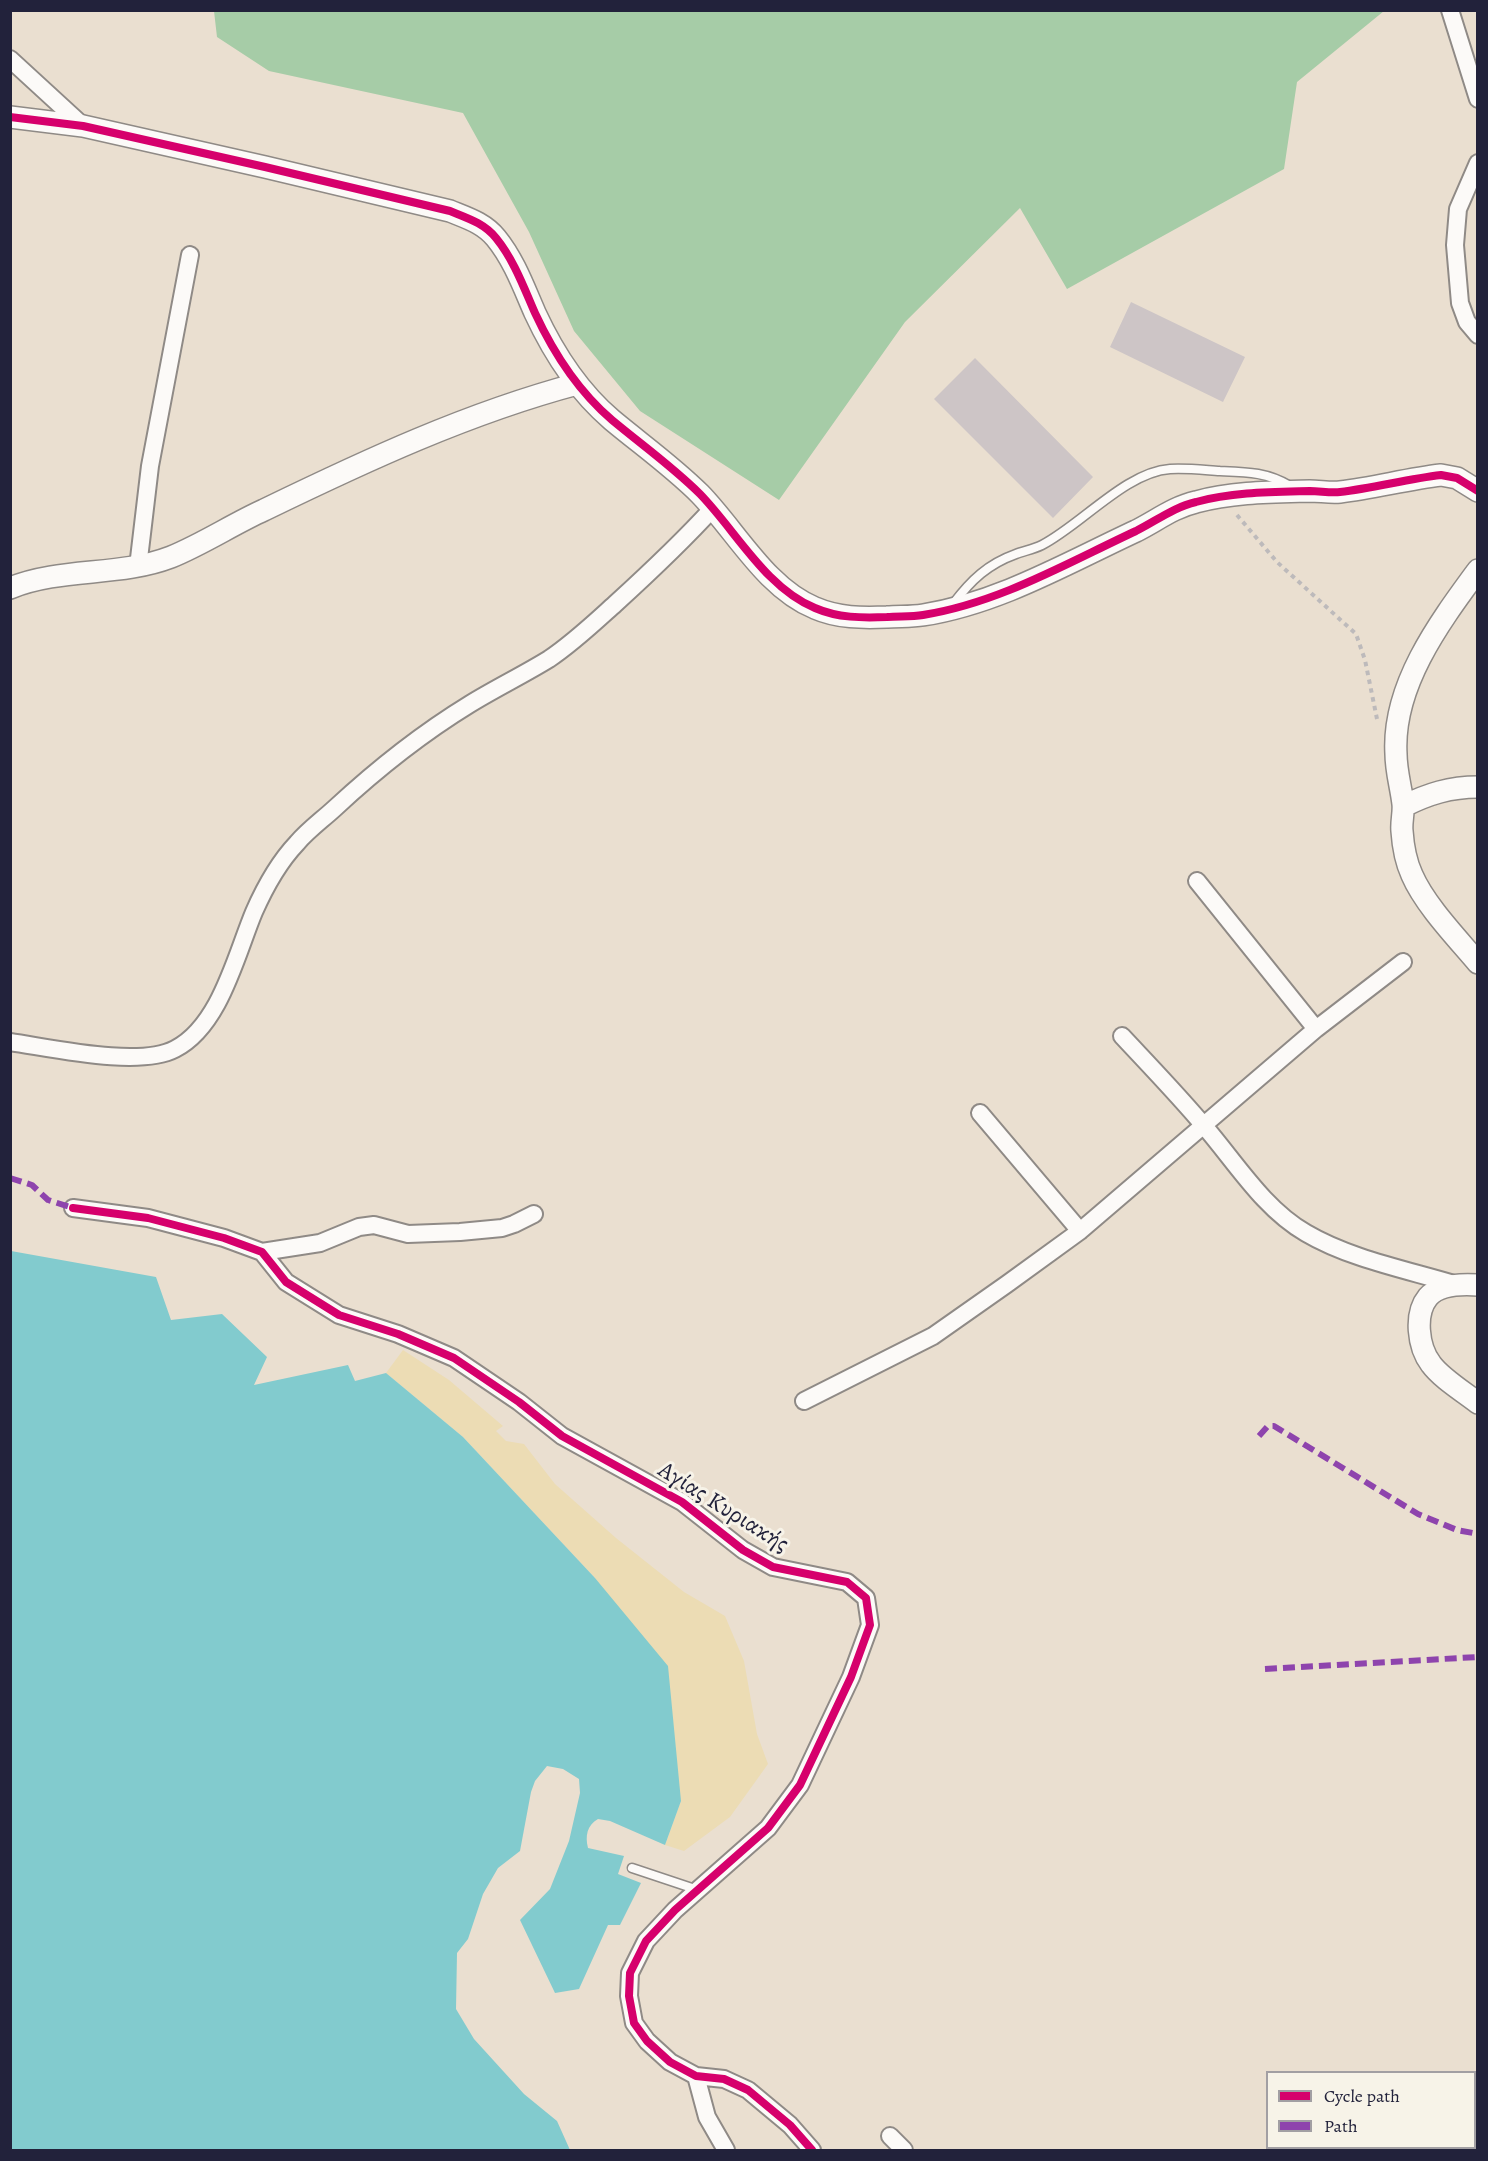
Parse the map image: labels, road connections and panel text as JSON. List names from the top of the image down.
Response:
{
  "streets": {
    "street": ["Αγίας Κυριακής"]
  },
  "legend": ["Cycle path", "Path"]
}
